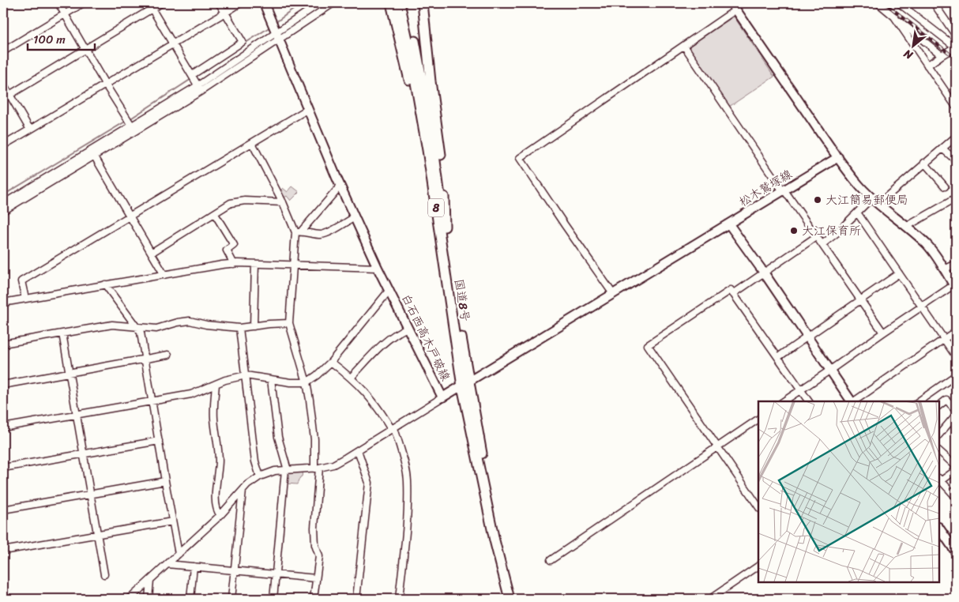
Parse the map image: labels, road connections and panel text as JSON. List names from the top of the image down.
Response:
{
  "streets": {
    "highway": ["8", "国道8号"],
    "main road": ["松木鷲塚線", "白石西高木戸破線"]
  },
  "crossings": [
    ["松木鷲塚線", "白石西高木戸破線"],
    ["国道8号", "白石西高木戸破線"]
  ],
  "places": ["大江簡易郵便局", "大江保育所"],
  "scale_bar": "100 m",
  "north": "bottom left"
}
